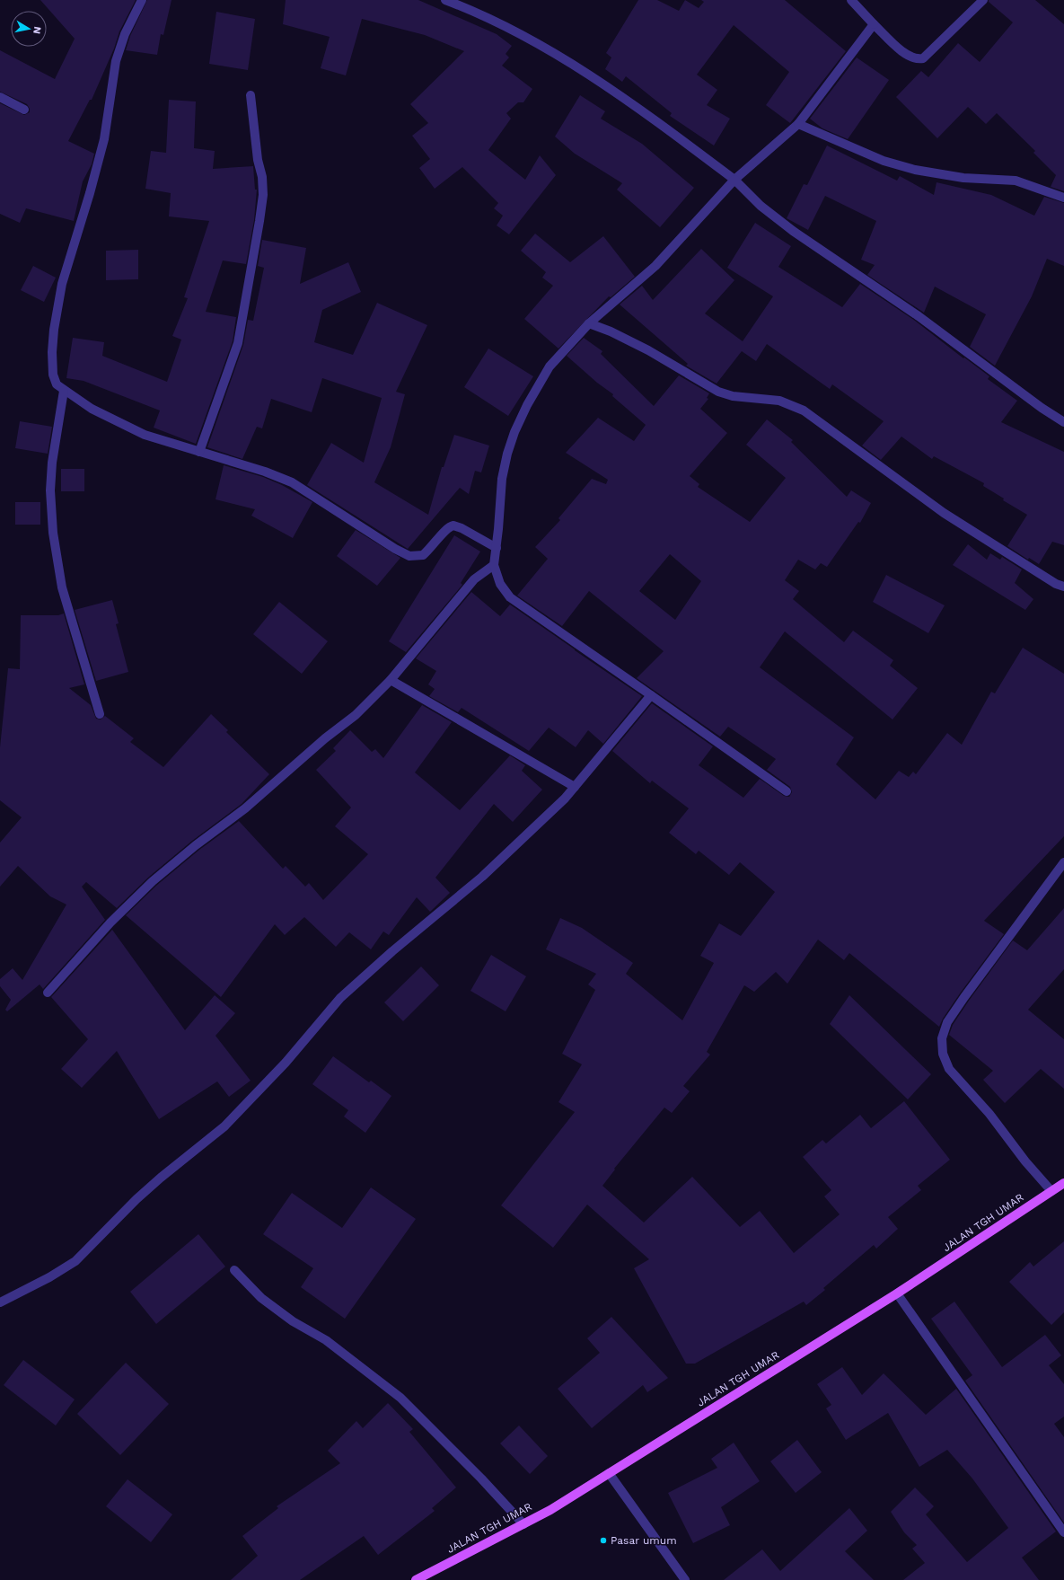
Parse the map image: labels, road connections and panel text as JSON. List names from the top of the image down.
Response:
{
  "streets": {
    "main road": ["JALAN TGH UMAR"]
  },
  "places": ["Pasar umum"],
  "north": "right"
}
